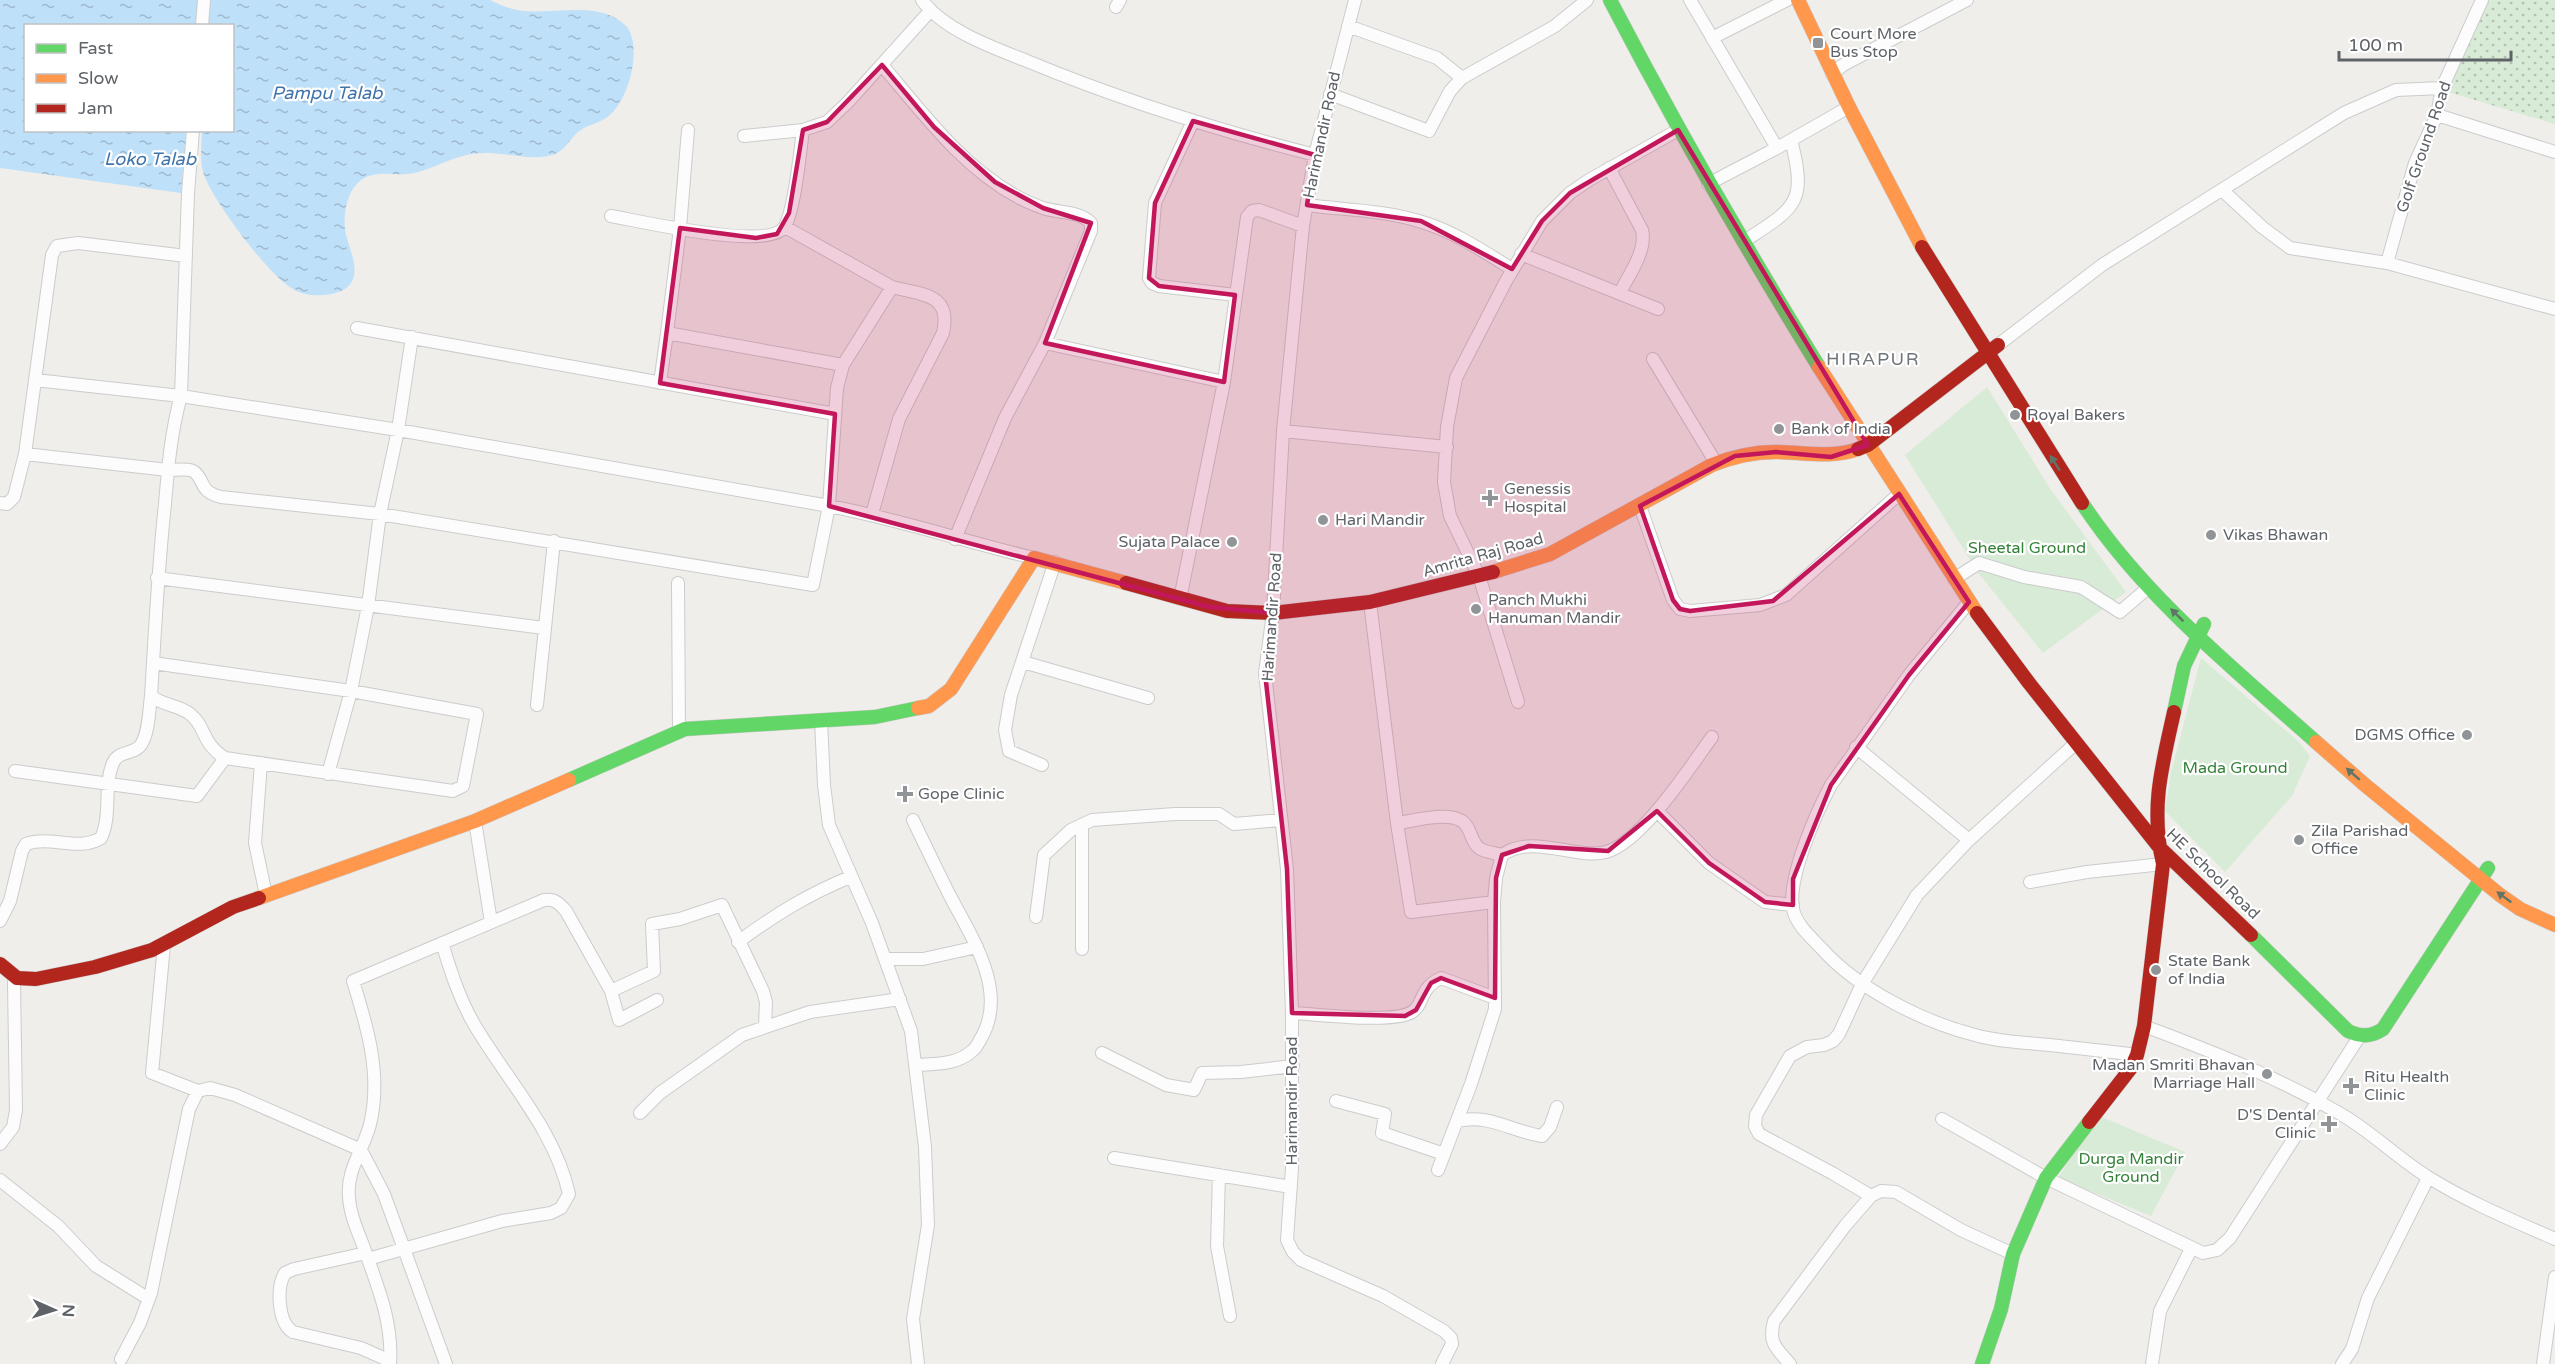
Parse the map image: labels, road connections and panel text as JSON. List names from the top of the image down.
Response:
{
  "streets": {
    "main road": ["Amrita Raj Road", "HE School Road"],
    "street": ["Harimandir Road", "Golf Ground Road"]
  },
  "crossings": [
    ["Harimandir Road", "Amrita Raj Road"],
    ["Amrita Raj Road", "HE School Road"]
  ],
  "districts": ["HIRAPUR"],
  "water": ["Pampu Talab", "Loko Talab"],
  "parks": ["Sheetal Ground", "Mada Ground", "Durga Mandir Ground"],
  "places": {
    "transit": ["Court More Bus Stop"],
    "other": [
      "Royal Bakers",
      "Bank of India",
      "Hari Mandir",
      "Vikas Bhawan",
      "Sujata Palace",
      "Panch Mukhi Hanuman Mandir",
      "DGMS Office",
      "Zila Parishad Office",
      "State Bank of India",
      "Madan Smriti Bhavan Marriage Hall"
    ],
    "health": [
      "Genessis Hospital",
      "Gope Clinic",
      "Ritu Health Clinic",
      "D'S Dental Clinic"
    ]
  },
  "legend": ["Fast", "Slow", "Jam"],
  "scale_bar": "100 m",
  "north": "right"
}
